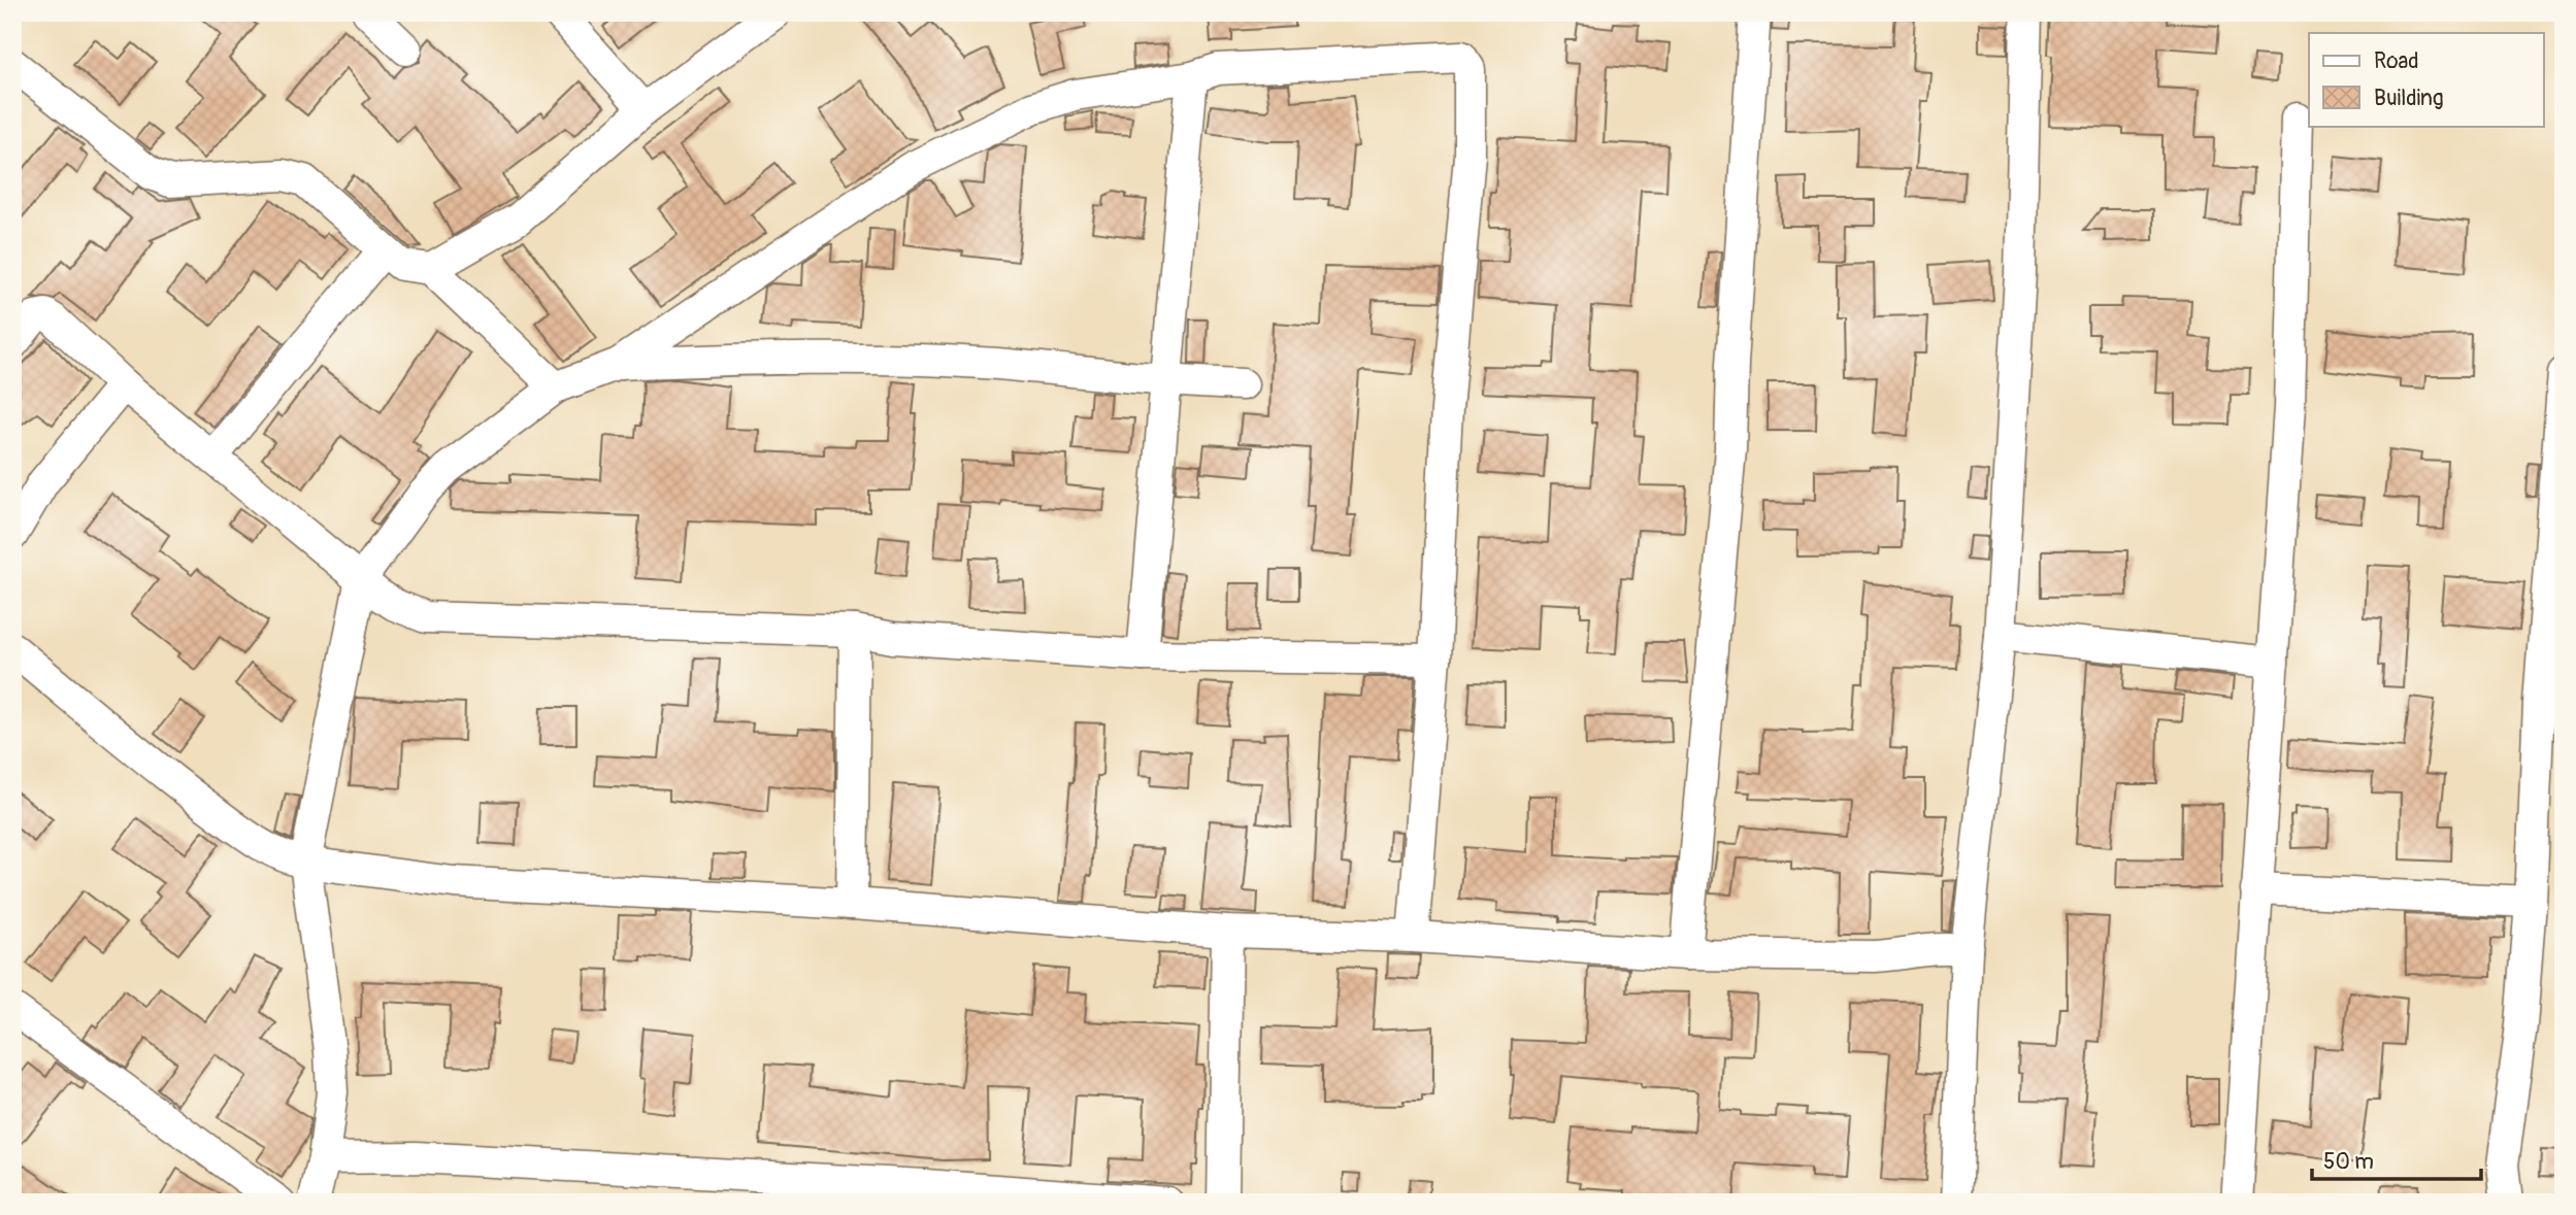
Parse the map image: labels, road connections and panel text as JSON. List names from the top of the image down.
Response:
{
  "legend": ["Road", "Building"],
  "scale_bar": "50 m"
}
